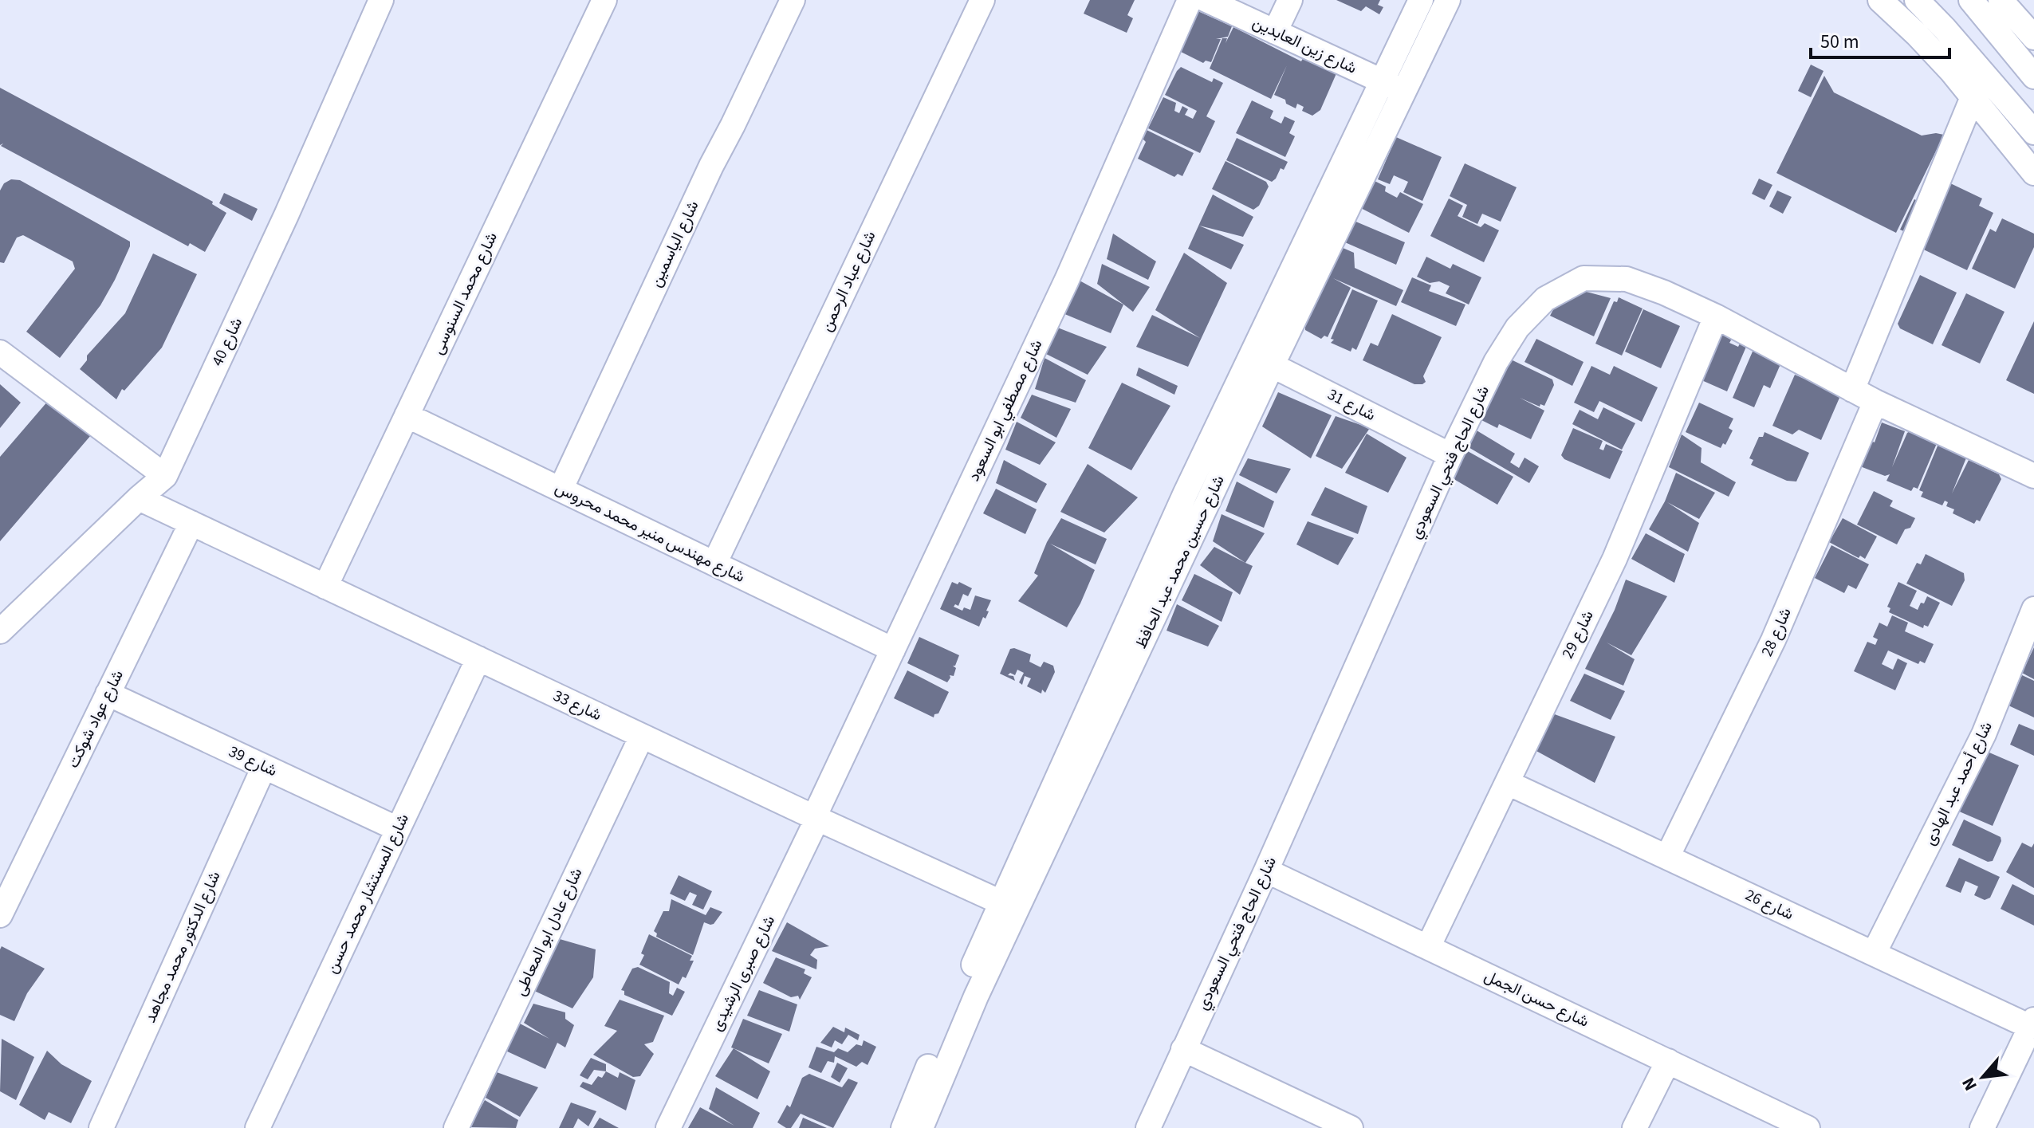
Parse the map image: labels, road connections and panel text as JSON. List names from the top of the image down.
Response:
{
  "streets": {
    "street": [
      "شارع زين العابدين",
      "شارع الياسمين",
      "شارع عباد الرحمن",
      "شارع محمد السنوسى",
      "شارع 40",
      "شارع 31",
      "شارع مصطفي ابو السعود",
      "شارع الحاج فتحي السعودي",
      "شارع مهندس منير محمد محروس",
      "شارع حسين محمد عبد الحافظ",
      "شارع 28",
      "شارع 29",
      "شارع 33",
      "شارع عواد شوكت",
      "شارع 39",
      "شارع أحمد عبد الهادى",
      "شارع المستشار محمد حسن",
      "شارع 26",
      "شارع عادل ابو المعاطى",
      "شارع الدكتور محمد مجاهد",
      "شارع صبرى الرشيدى",
      "شارع حسن الجمل"
    ]
  },
  "crossings": [
    ["شارع زين العابدين", "شارع حسين محمد عبد الحافظ"],
    ["شارع الياسمين", "شارع مهندس منير محمد محروس"],
    ["شارع عباد الرحمن", "شارع مهندس منير محمد محروس"],
    ["شارع محمد السنوسى", "شارع مهندس منير محمد محروس"],
    ["شارع محمد السنوسى", "شارع 33"],
    ["شارع 40", "شارع 33"],
    ["شارع 31", "شارع الحاج فتحي السعودي"],
    ["شارع 31", "شارع حسين محمد عبد الحافظ"],
    ["شارع مصطفي ابو السعود", "شارع مهندس منير محمد محروس"],
    ["شارع مصطفي ابو السعود", "شارع 33"],
    ["شارع مصطفي ابو السعود", "شارع صبرى الرشيدى"],
    ["شارع الحاج فتحي السعودي", "شارع 28"],
    ["شارع الحاج فتحي السعودي", "شارع 29"],
    ["شارع الحاج فتحي السعودي", "شارع حسن الجمل"],
    ["شارع حسين محمد عبد الحافظ", "شارع 33"],
    ["شارع 28", "شارع 26"],
    ["شارع 29", "شارع 26"],
    ["شارع 29", "شارع حسن الجمل"],
    ["شارع 33", "شارع عواد شوكت"],
    ["شارع 33", "شارع المستشار محمد حسن"],
    ["شارع 33", "شارع عادل ابو المعاطى"],
    ["شارع 33", "شارع صبرى الرشيدى"],
    ["شارع عواد شوكت", "شارع 39"],
    ["شارع 39", "شارع المستشار محمد حسن"],
    ["شارع 39", "شارع الدكتور محمد مجاهد"],
    ["شارع أحمد عبد الهادى", "شارع 26"]
  ],
  "scale_bar": "50 m",
  "north": "bottom left"
}
